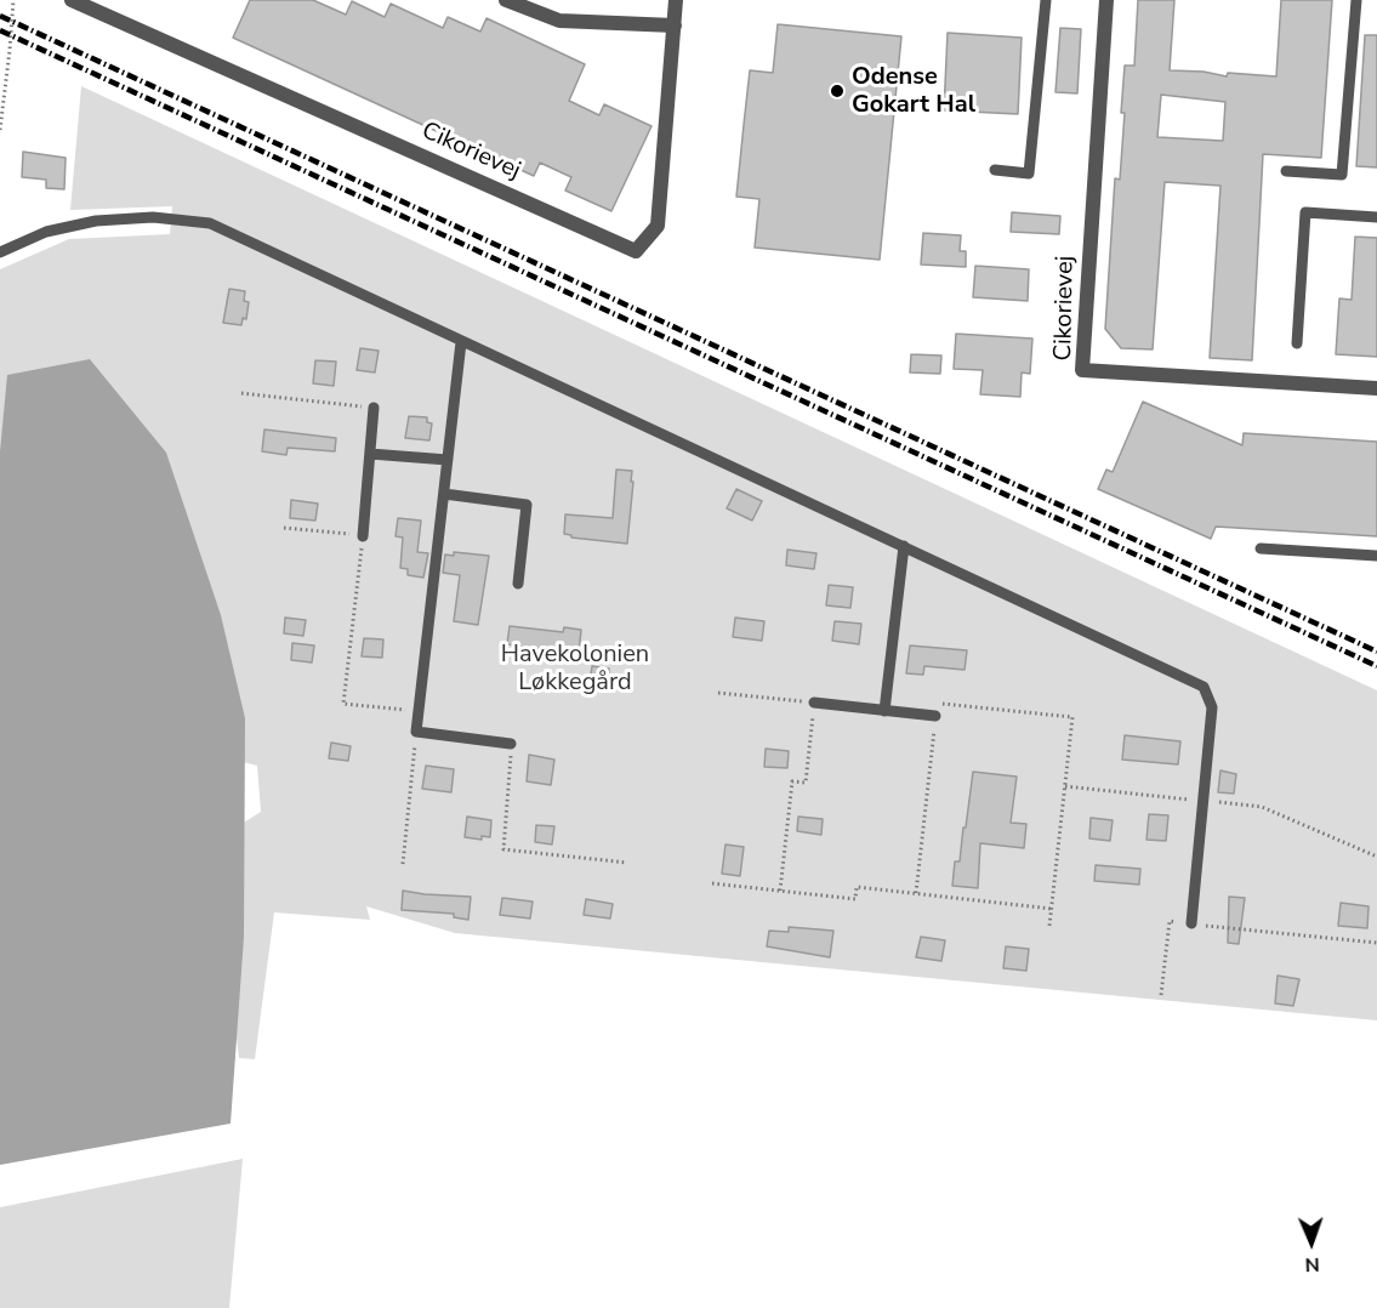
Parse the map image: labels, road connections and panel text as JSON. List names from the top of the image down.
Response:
{
  "streets": {
    "street": ["Cikorievej"]
  },
  "parks": ["Havekolonien Løkkegård"],
  "places": ["Odense Gokart Hal"],
  "north": "bottom"
}
